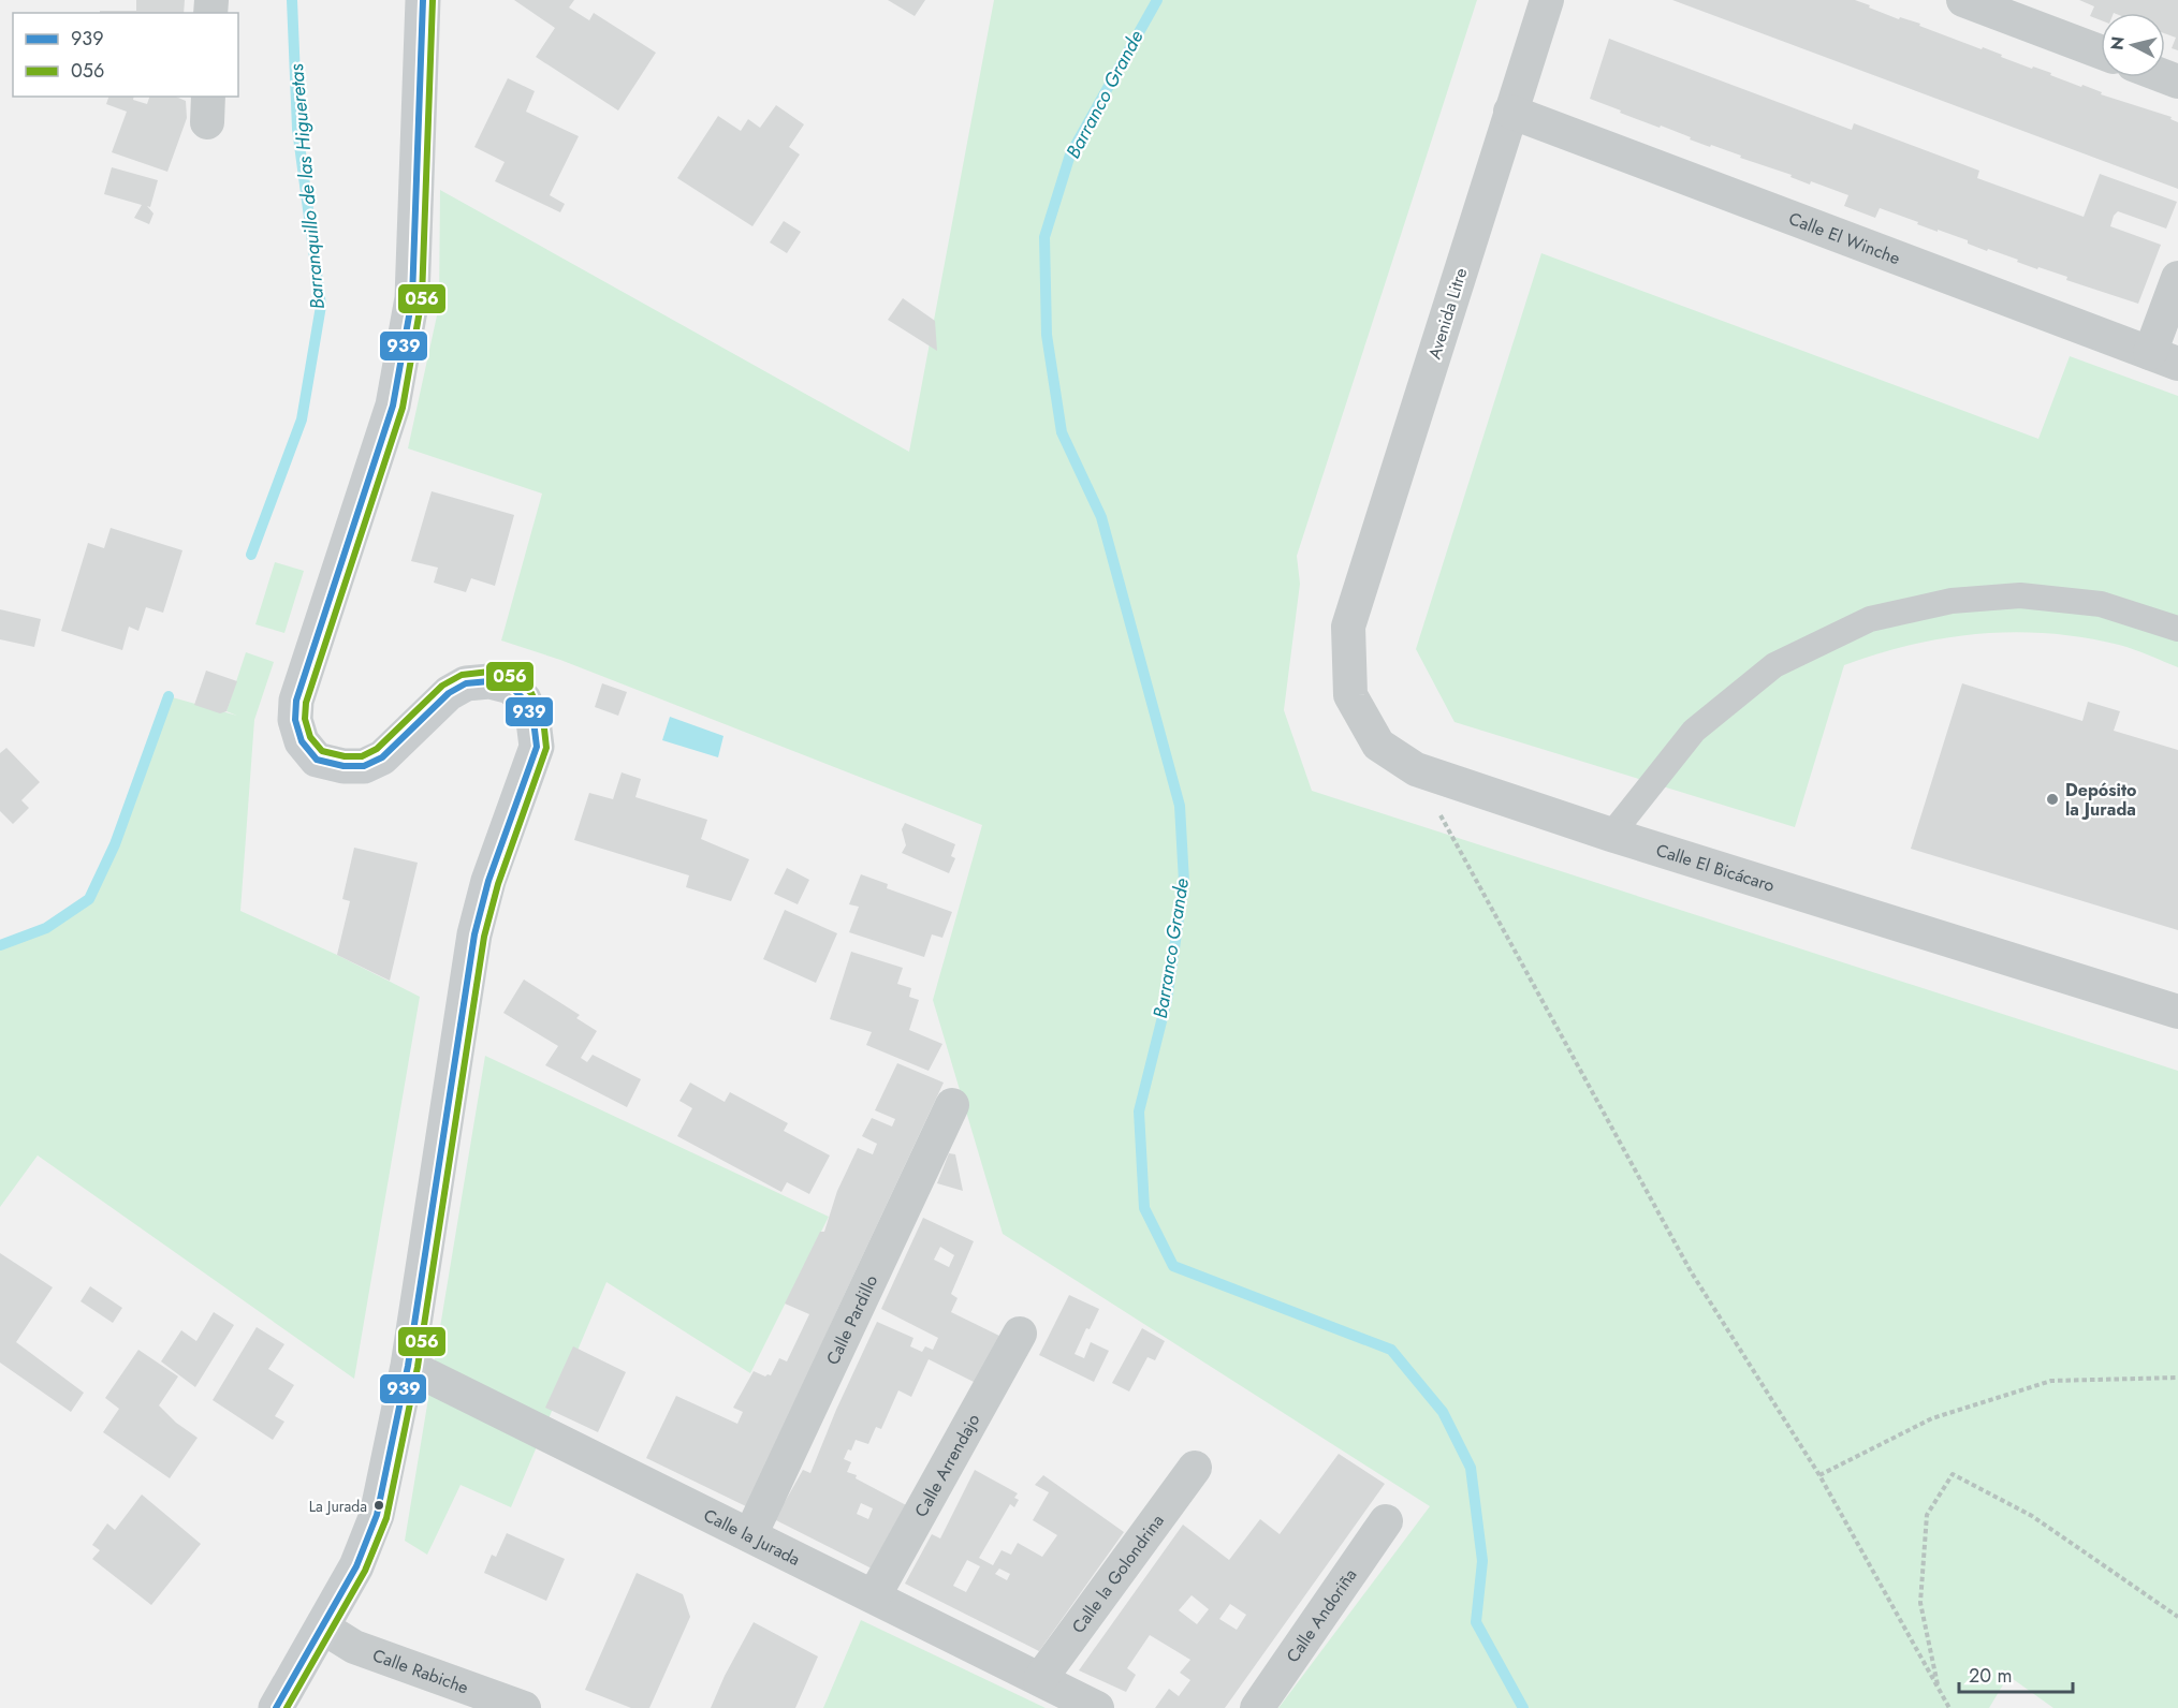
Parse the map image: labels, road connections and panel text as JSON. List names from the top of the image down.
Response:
{
  "streets": {
    "street": [
      "Calle El Winche",
      "Avenida Litre",
      "Calle El Bicácaro",
      "Calle Pardillo",
      "Calle Arrendajo",
      "Calle la Jurada",
      "Calle la Golondrina",
      "Calle Andoriña",
      "Calle Rabiche"
    ]
  },
  "crossings": [
    ["Calle El Winche", "Avenida Litre"],
    ["Avenida Litre", "Calle El Bicácaro"],
    ["Calle Pardillo", "Calle la Jurada"],
    ["Calle Arrendajo", "Calle la Jurada"],
    ["Calle la Jurada", "Calle la Golondrina"]
  ],
  "water": ["Barranco Grande", "Barranquillo de las Higueretas"],
  "places": ["Depósito la Jurada", "La Jurada"],
  "lines": ["transit line 939", "transit line 056"],
  "legend": ["939", "056"],
  "scale_bar": "20 m",
  "north": "left"
}
